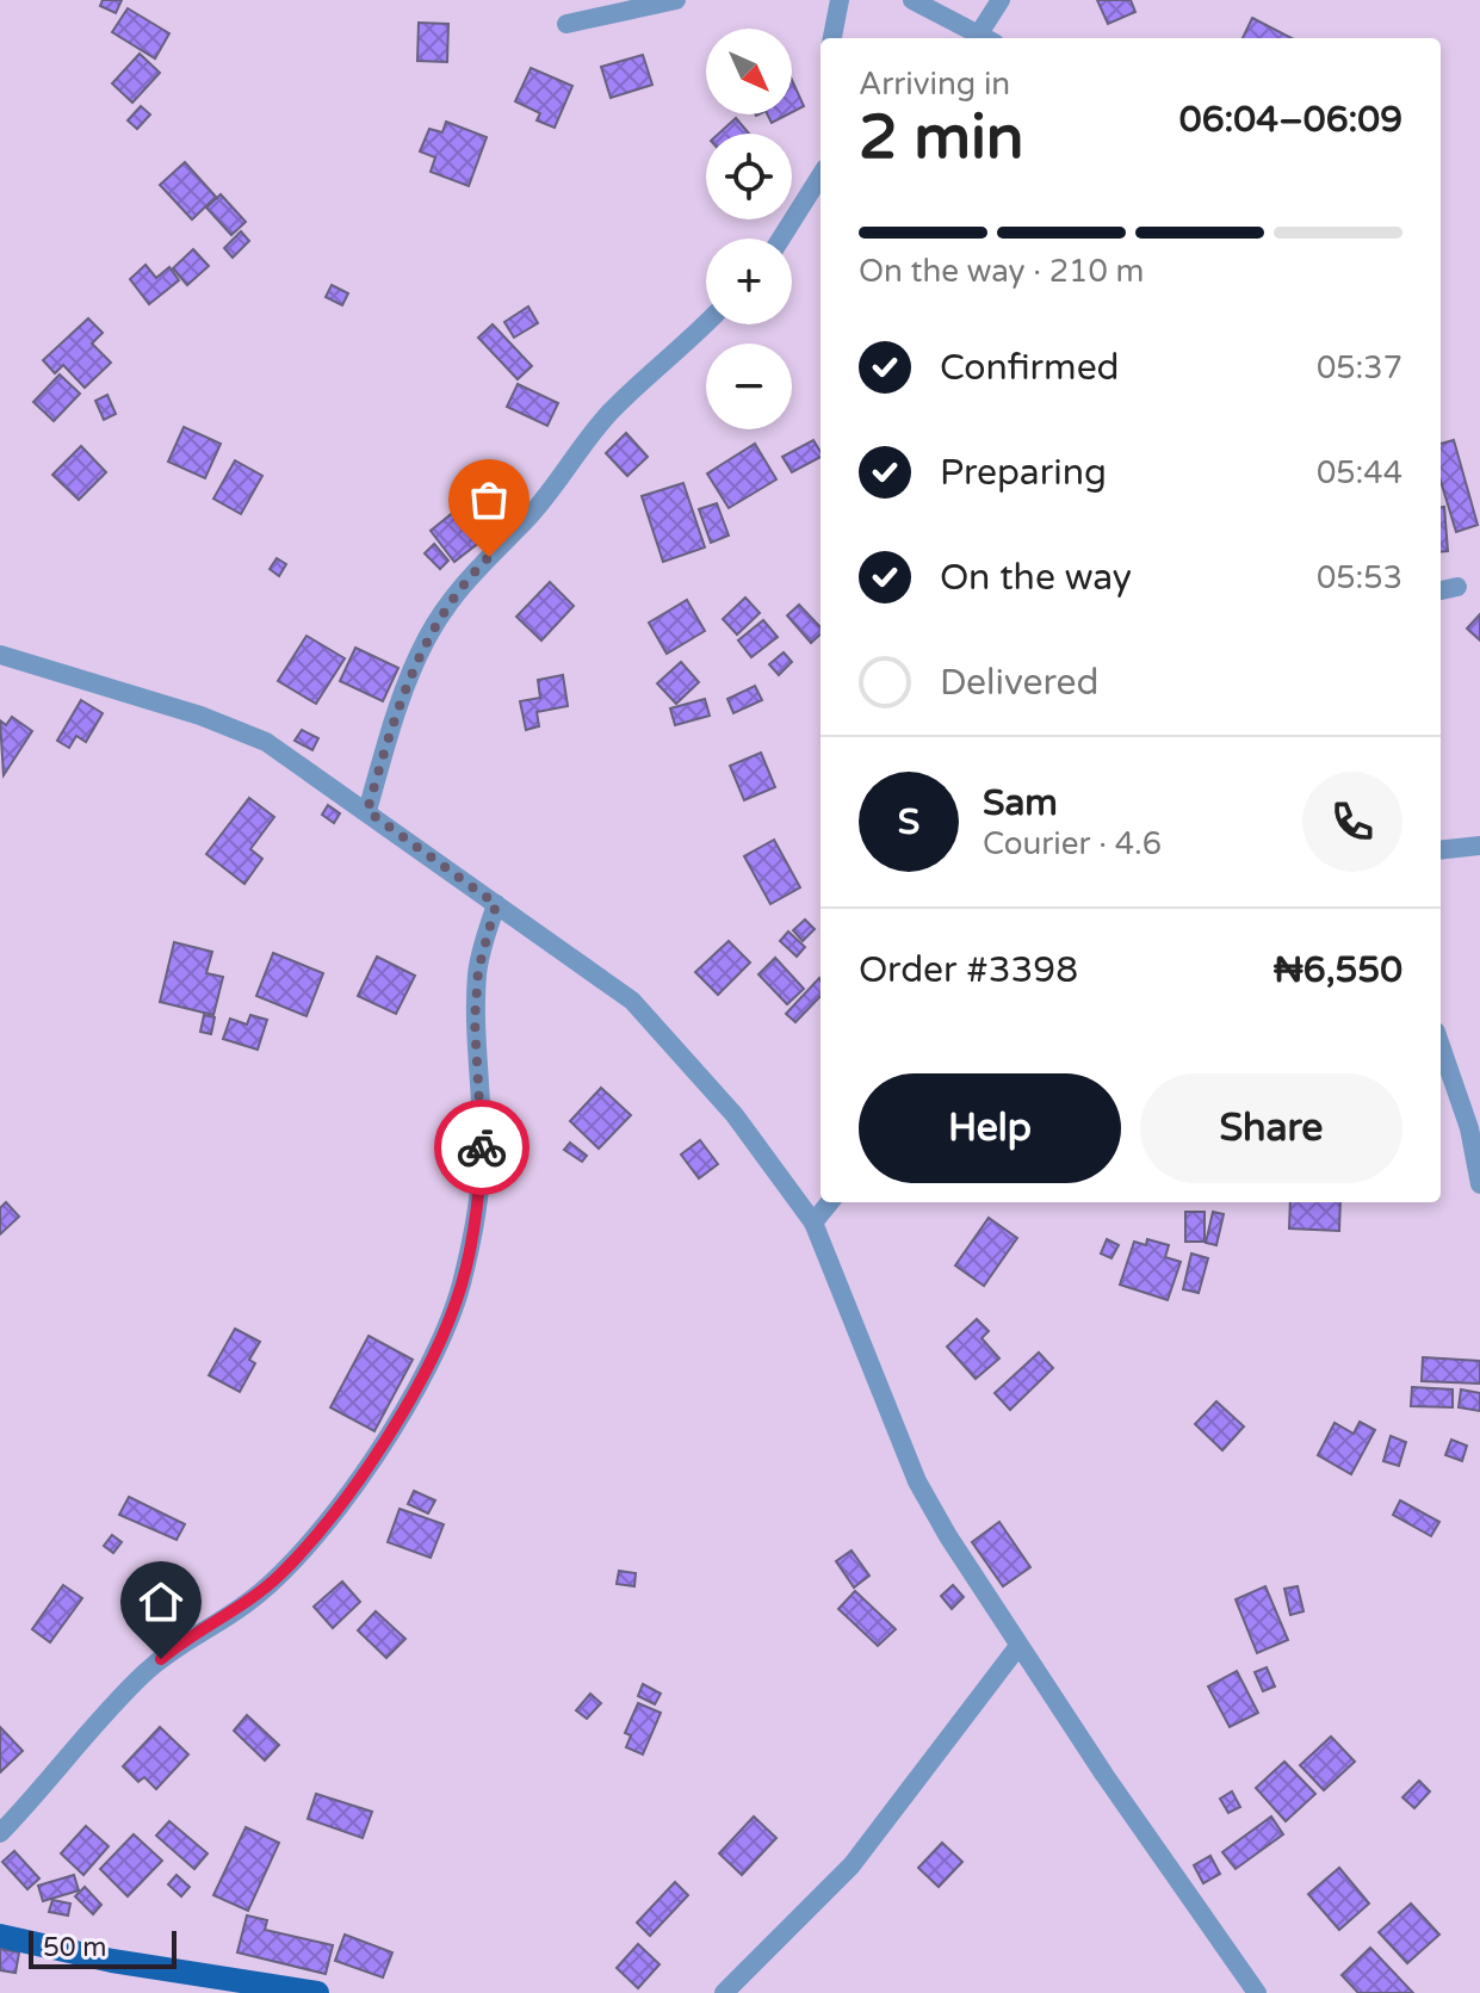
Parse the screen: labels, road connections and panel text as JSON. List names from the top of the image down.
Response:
{
  "scale_bar": "50 m",
  "north": "bottom right",
  "page": {
    "map_buttons": ["+", "−"],
    "heading": ["2 min", "Arriving in", "06:04–06:09"],
    "panel": [
      "Sam",
      "Courier · 4.6",
      "Order #3398",
      "₦6,550"
    ],
    "bar": "On the way · 210 m",
    "list": [
      ["Confirmed", "05:37"],
      ["Preparing", "05:44"],
      ["On the way", "05:53"],
      "Delivered"
    ],
    "round": "S",
    "buttons": ["Help", "Share"],
    "scale": "50 m"
  }
}
